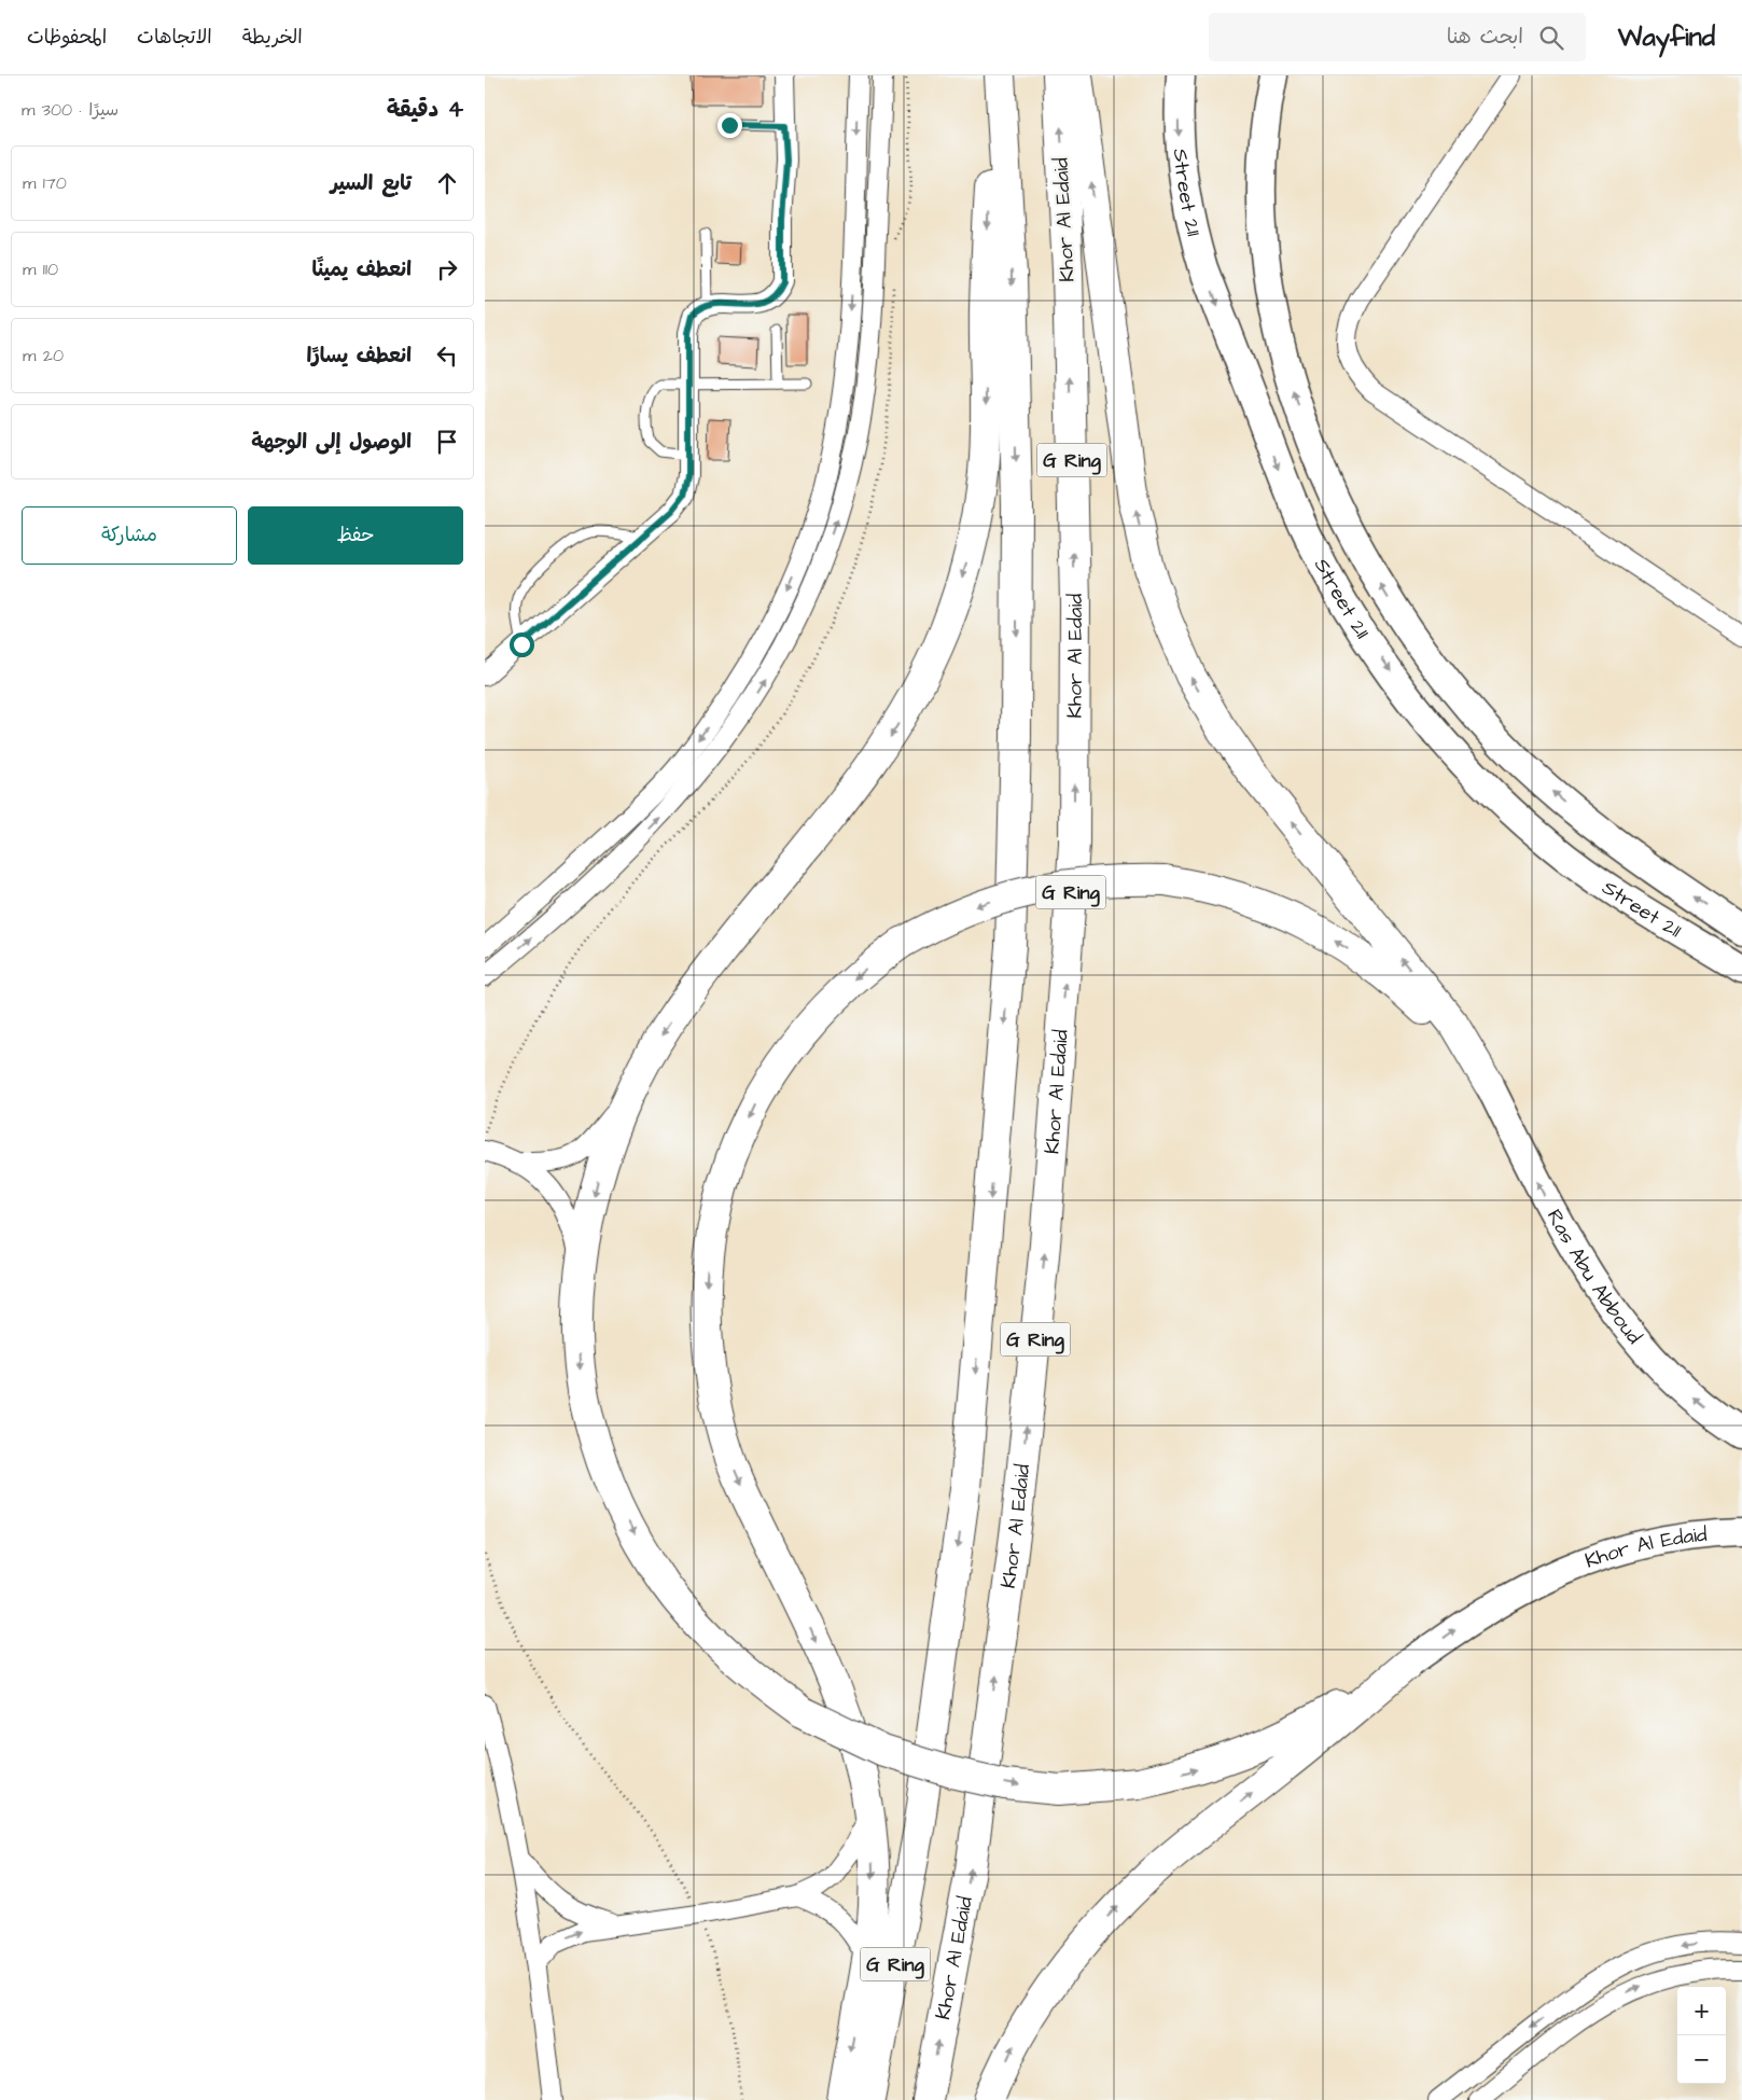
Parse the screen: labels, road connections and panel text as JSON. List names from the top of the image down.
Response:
{
  "streets": {
    "highway": ["Khor Al Edaid", "G Ring"],
    "main road": ["Street 211", "Ras Abu Abboud"]
  },
  "one_way": ["Ras Abu Abboud"],
  "page": {
    "header": "Wayfind",
    "search": "ابحث هنا",
    "nav": ["الخريطة", "الاتجاهات", "المحفوظات"],
    "heading": ["4 دقيقة", "سيرًا · 300 m"],
    "list": [
      ["تابع السير", "170 m"],
      ["انعطف يمينًا", "110 m"],
      ["انعطف يسارًا", "20 m"],
      "الوصول إلى الوجهة"
    ],
    "buttons": ["حفظ", "مشاركة"],
    "map_buttons": ["+", "−"]
  }
}
